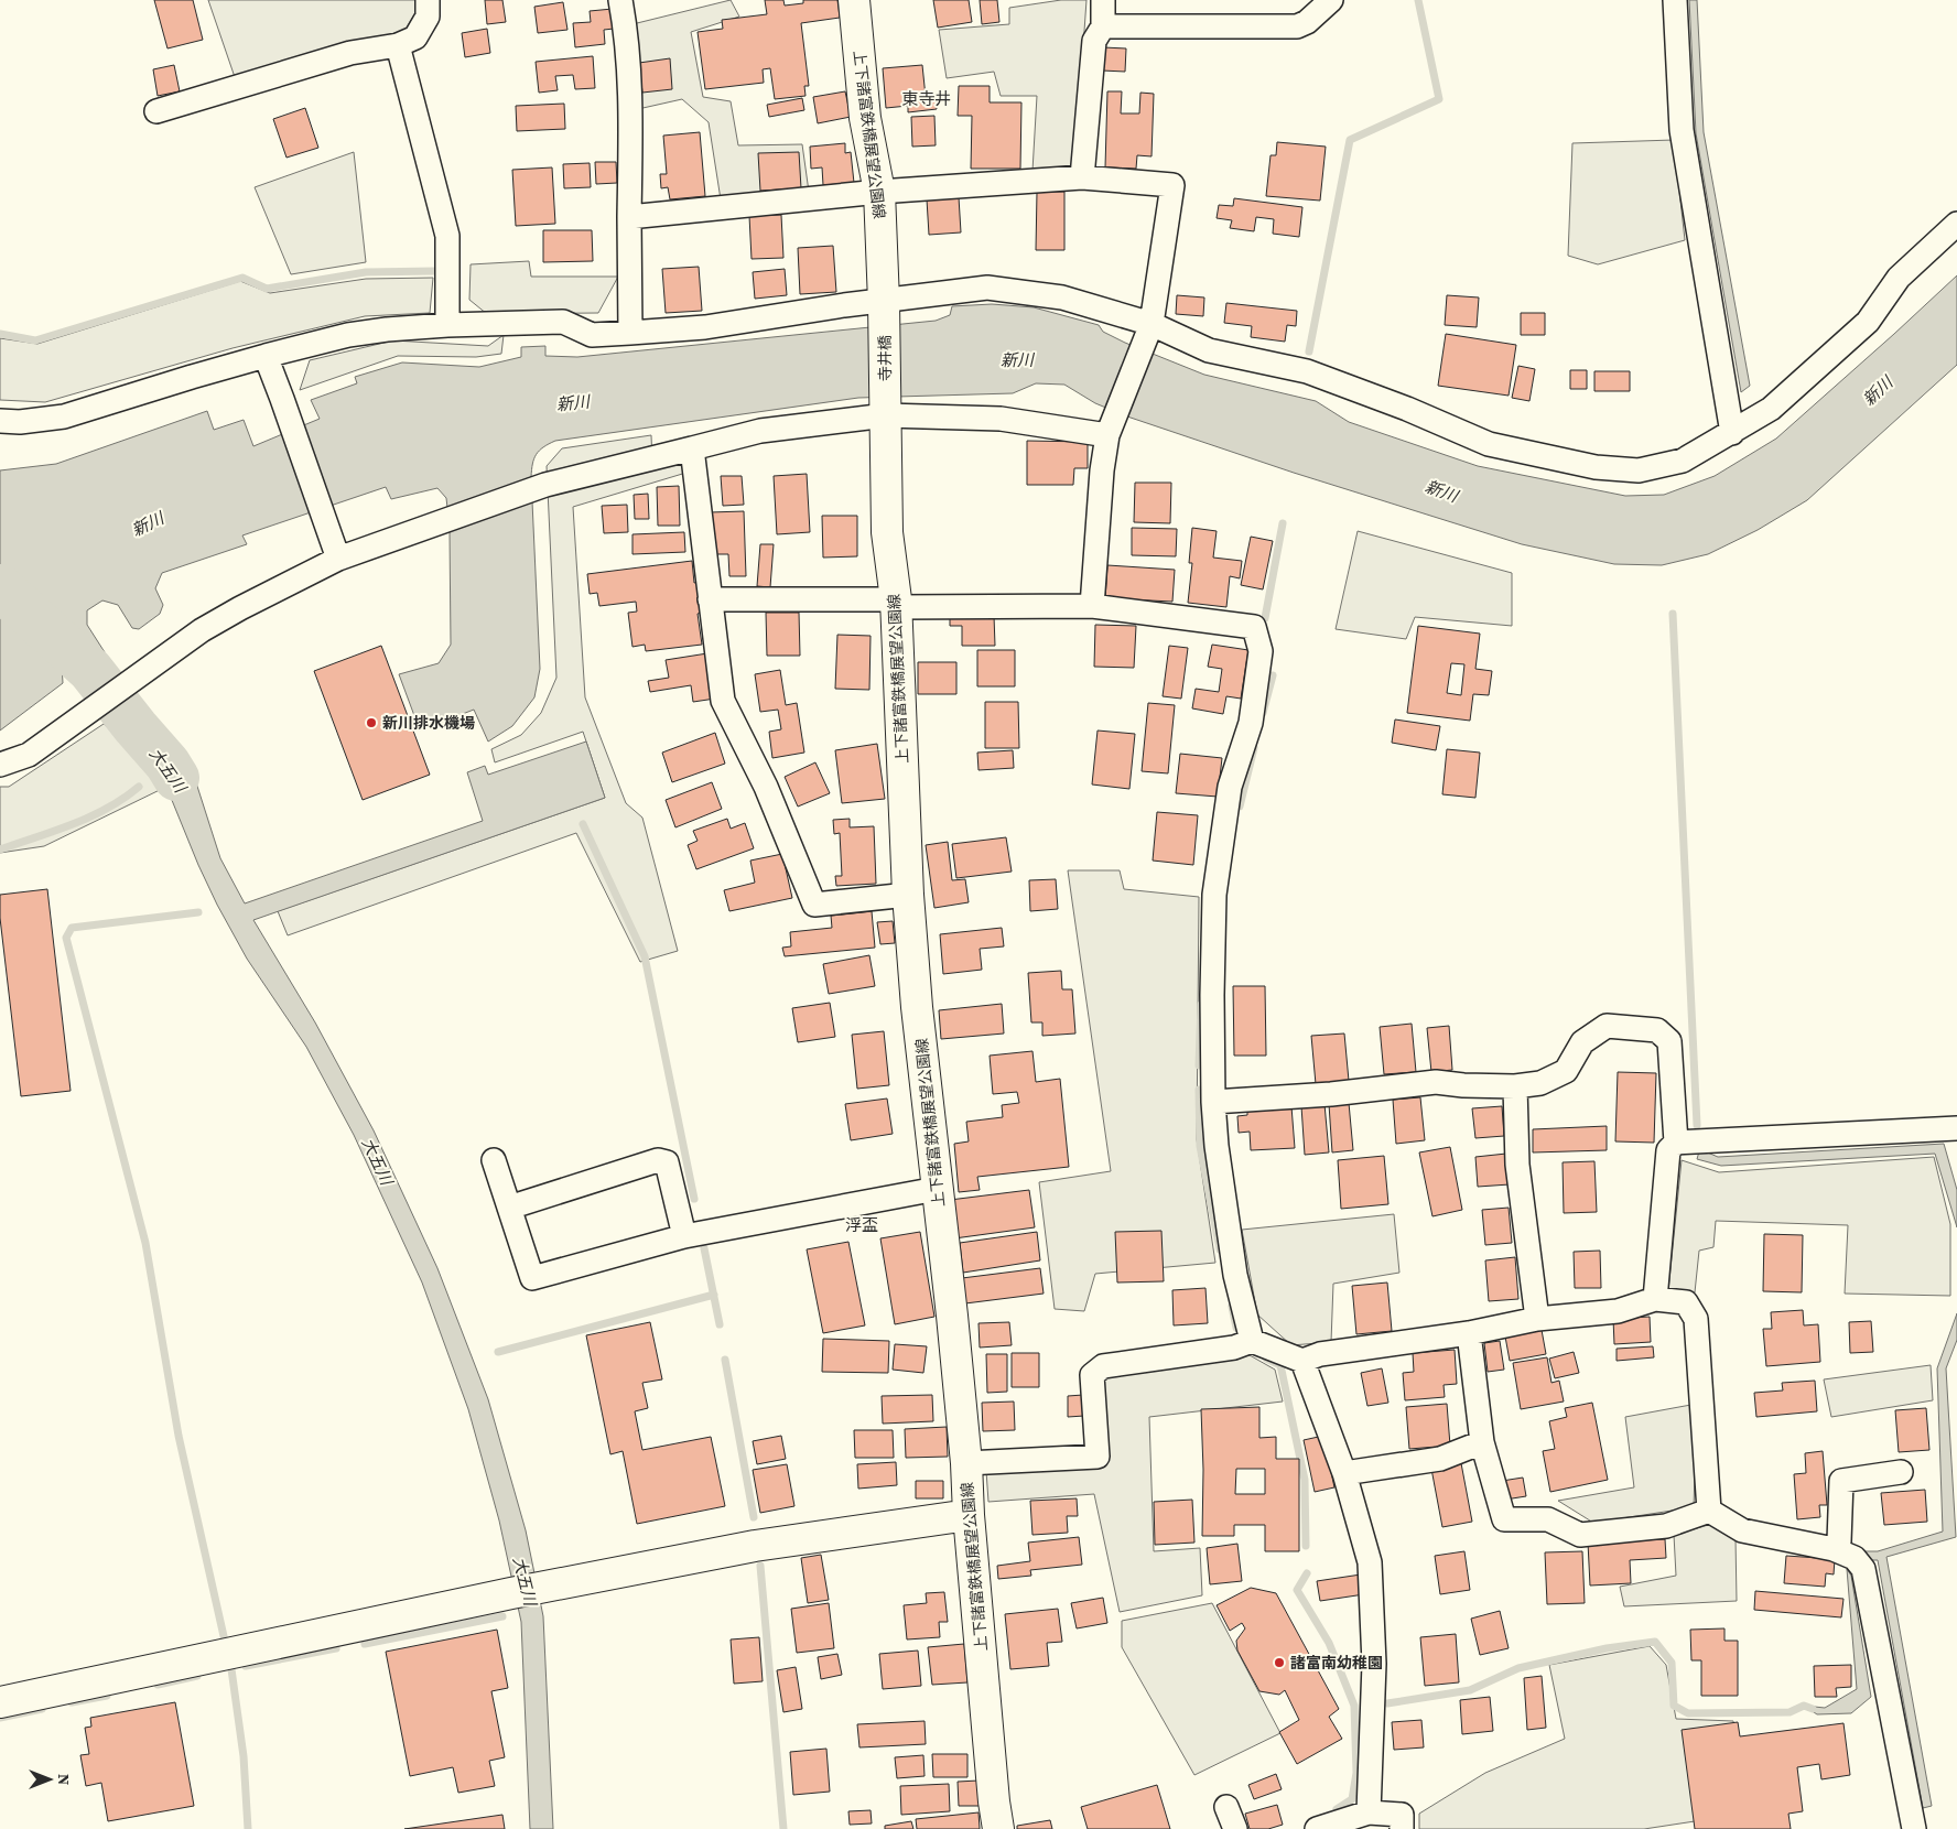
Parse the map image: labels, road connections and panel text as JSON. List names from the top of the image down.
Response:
{
  "streets": {
    "street": ["上下諸富鉄橋展望公園線", "寺井橋"]
  },
  "crossings": [
    ["上下諸富鉄橋展望公園線", "寺井橋"]
  ],
  "districts": ["東寺井", "浮盃"],
  "water": ["新川", "大五川"],
  "places": ["新川排水機場", "諸富南幼稚園"],
  "north": "right"
}
